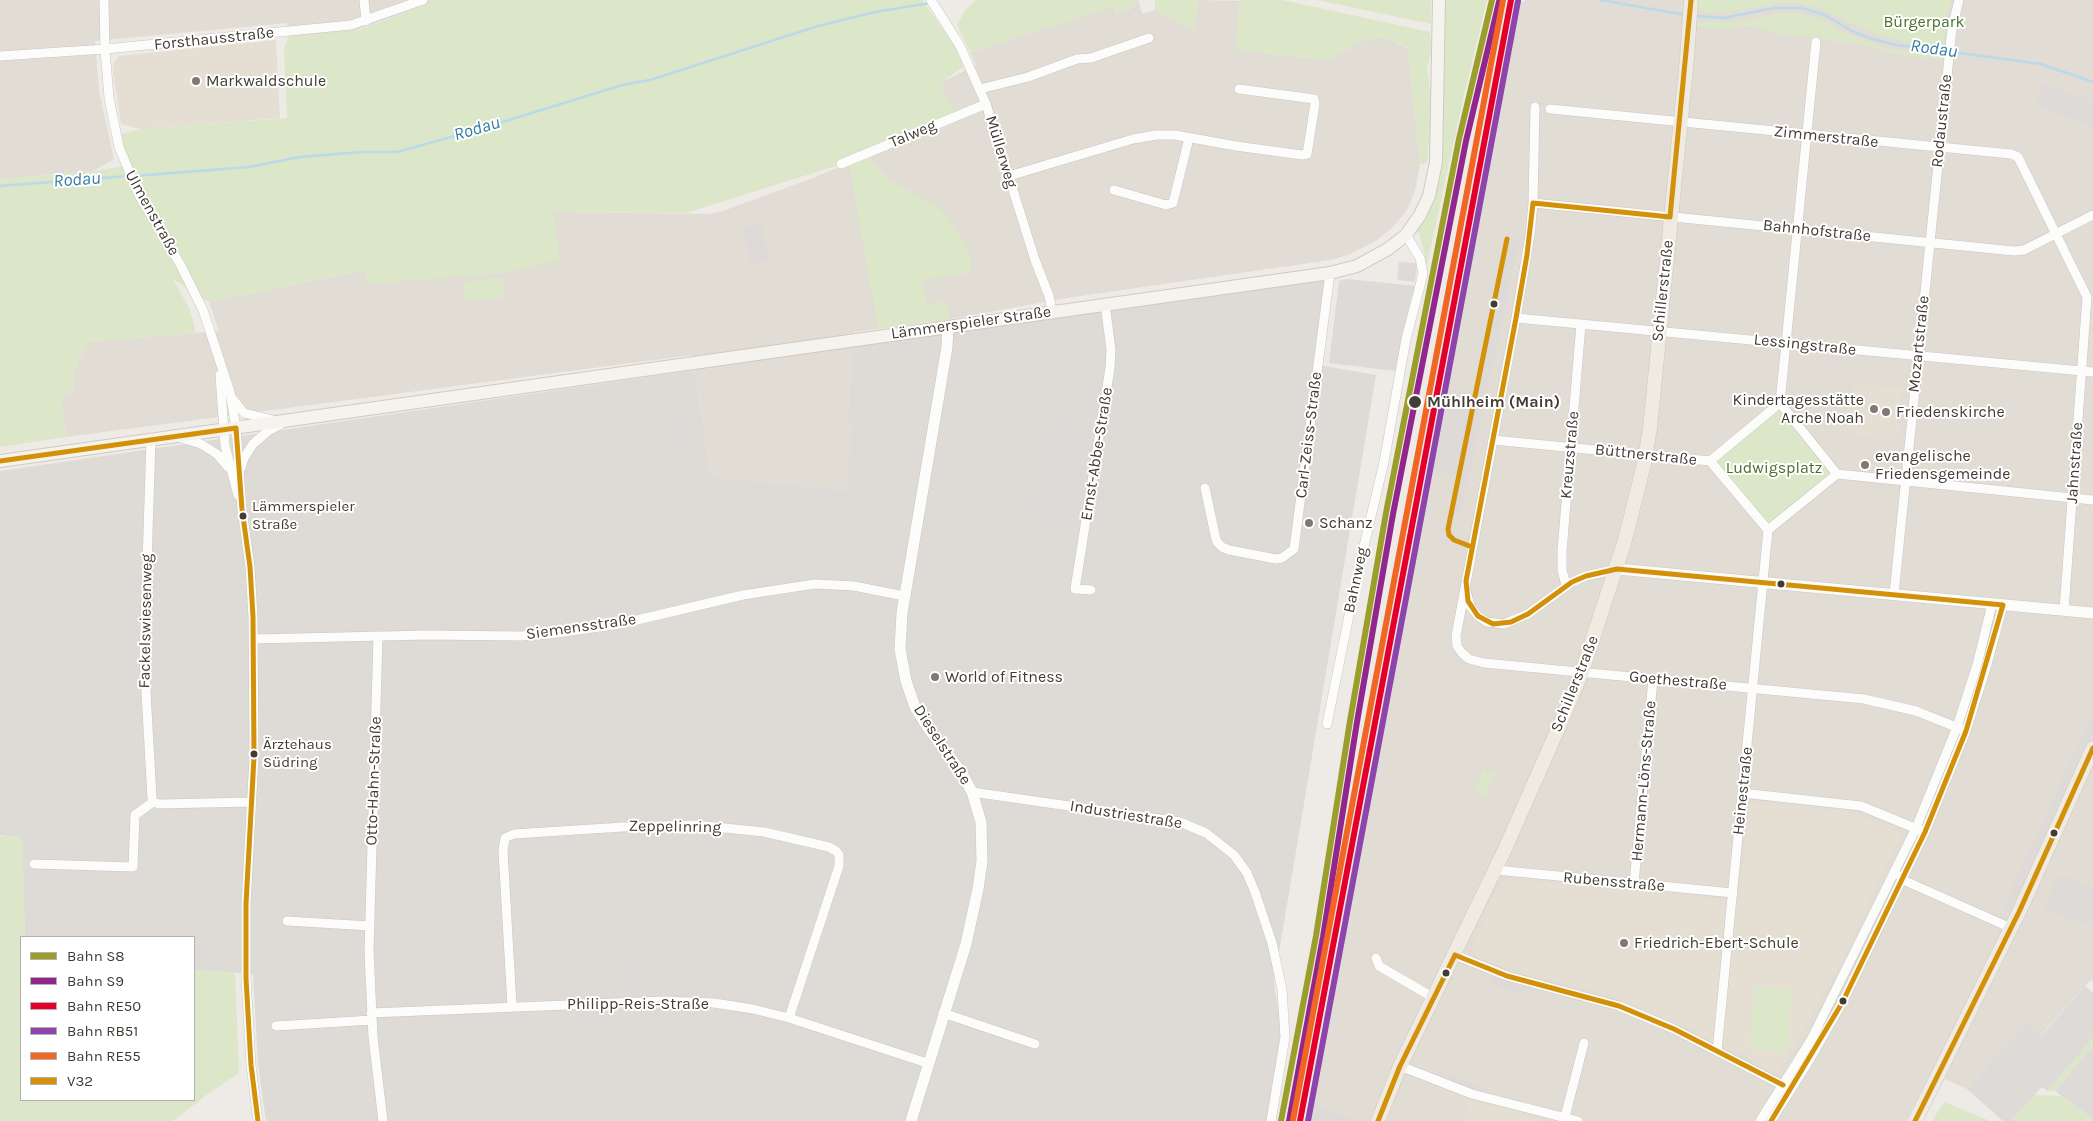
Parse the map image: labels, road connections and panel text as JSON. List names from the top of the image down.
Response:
{
  "streets": {
    "main road": ["Schillerstraße", "Lämmerspieler Straße"],
    "street": [
      "Forsthausstraße",
      "Rodaustraße",
      "Talweg",
      "Zimmerstraße",
      "Müllerweg",
      "Ulmenstraße",
      "Bahnhofstraße",
      "Mozartstraße",
      "Lessingstraße",
      "Carl-Zeiss-Straße",
      "Ernst-Abbe-Straße",
      "Kreuzstraße",
      "Büttnerstraße",
      "Jahnstraße",
      "Bahnweg",
      "Fackelswiesenweg",
      "Siemensstraße",
      "Goethestraße",
      "Dieselstraße",
      "Otto-Hahn-Straße",
      "Hermann-Löns-Straße",
      "Heinestraße",
      "Industriestraße",
      "Zeppelinring",
      "Rubensstraße",
      "Philipp-Reis-Straße"
    ]
  },
  "crossings": [
    ["Forsthausstraße", "Ulmenstraße"],
    ["Rodaustraße", "Zimmerstraße"],
    ["Rodaustraße", "Bahnhofstraße"],
    ["Rodaustraße", "Mozartstraße"],
    ["Talweg", "Müllerweg"],
    ["Zimmerstraße", "Bahnhofstraße"],
    ["Zimmerstraße", "Schillerstraße"],
    ["Zimmerstraße", "Jahnstraße"],
    ["Müllerweg", "Lämmerspieler Straße"],
    ["Ulmenstraße", "Lämmerspieler Straße"],
    ["Bahnhofstraße", "Schillerstraße"],
    ["Bahnhofstraße", "Mozartstraße"],
    ["Bahnhofstraße", "Jahnstraße"],
    ["Schillerstraße", "Lessingstraße"],
    ["Schillerstraße", "Büttnerstraße"],
    ["Schillerstraße", "Goethestraße"],
    ["Schillerstraße", "Rubensstraße"],
    ["Lämmerspieler Straße", "Carl-Zeiss-Straße"],
    ["Lämmerspieler Straße", "Ernst-Abbe-Straße"],
    ["Lämmerspieler Straße", "Bahnweg"],
    ["Lämmerspieler Straße", "Fackelswiesenweg"],
    ["Lämmerspieler Straße", "Dieselstraße"],
    ["Mozartstraße", "Lessingstraße"],
    ["Lessingstraße", "Kreuzstraße"],
    ["Lessingstraße", "Jahnstraße"],
    ["Kreuzstraße", "Büttnerstraße"],
    ["Siemensstraße", "Dieselstraße"],
    ["Siemensstraße", "Otto-Hahn-Straße"],
    ["Goethestraße", "Hermann-Löns-Straße"],
    ["Goethestraße", "Heinestraße"],
    ["Dieselstraße", "Industriestraße"],
    ["Dieselstraße", "Philipp-Reis-Straße"],
    ["Otto-Hahn-Straße", "Philipp-Reis-Straße"],
    ["Hermann-Löns-Straße", "Rubensstraße"],
    ["Heinestraße", "Rubensstraße"],
    ["Zeppelinring", "Philipp-Reis-Straße"]
  ],
  "water": ["Rodau"],
  "parks": ["Bürgerpark", "Ludwigsplatz"],
  "places": [
    "Markwaldschule",
    "Mühlheim (Main)",
    "Kindertagesstätte Arche Noah",
    "Friedenskirche",
    "evangelische Friedensgemeinde",
    "Lämmerspieler Straße",
    "Schanz",
    "World of Fitness",
    "Ärztehaus Südring",
    "Friedrich-Ebert-Schule"
  ],
  "lines": [
    "rail line S8",
    "rail line RE50",
    "rail line RE55",
    "transit line V32",
    "rail line RB51",
    "rail line S9"
  ],
  "legend": [
    "Bahn S8",
    "Bahn S9",
    "Bahn RE50",
    "Bahn RB51",
    "Bahn RE55",
    "V32"
  ]
}
